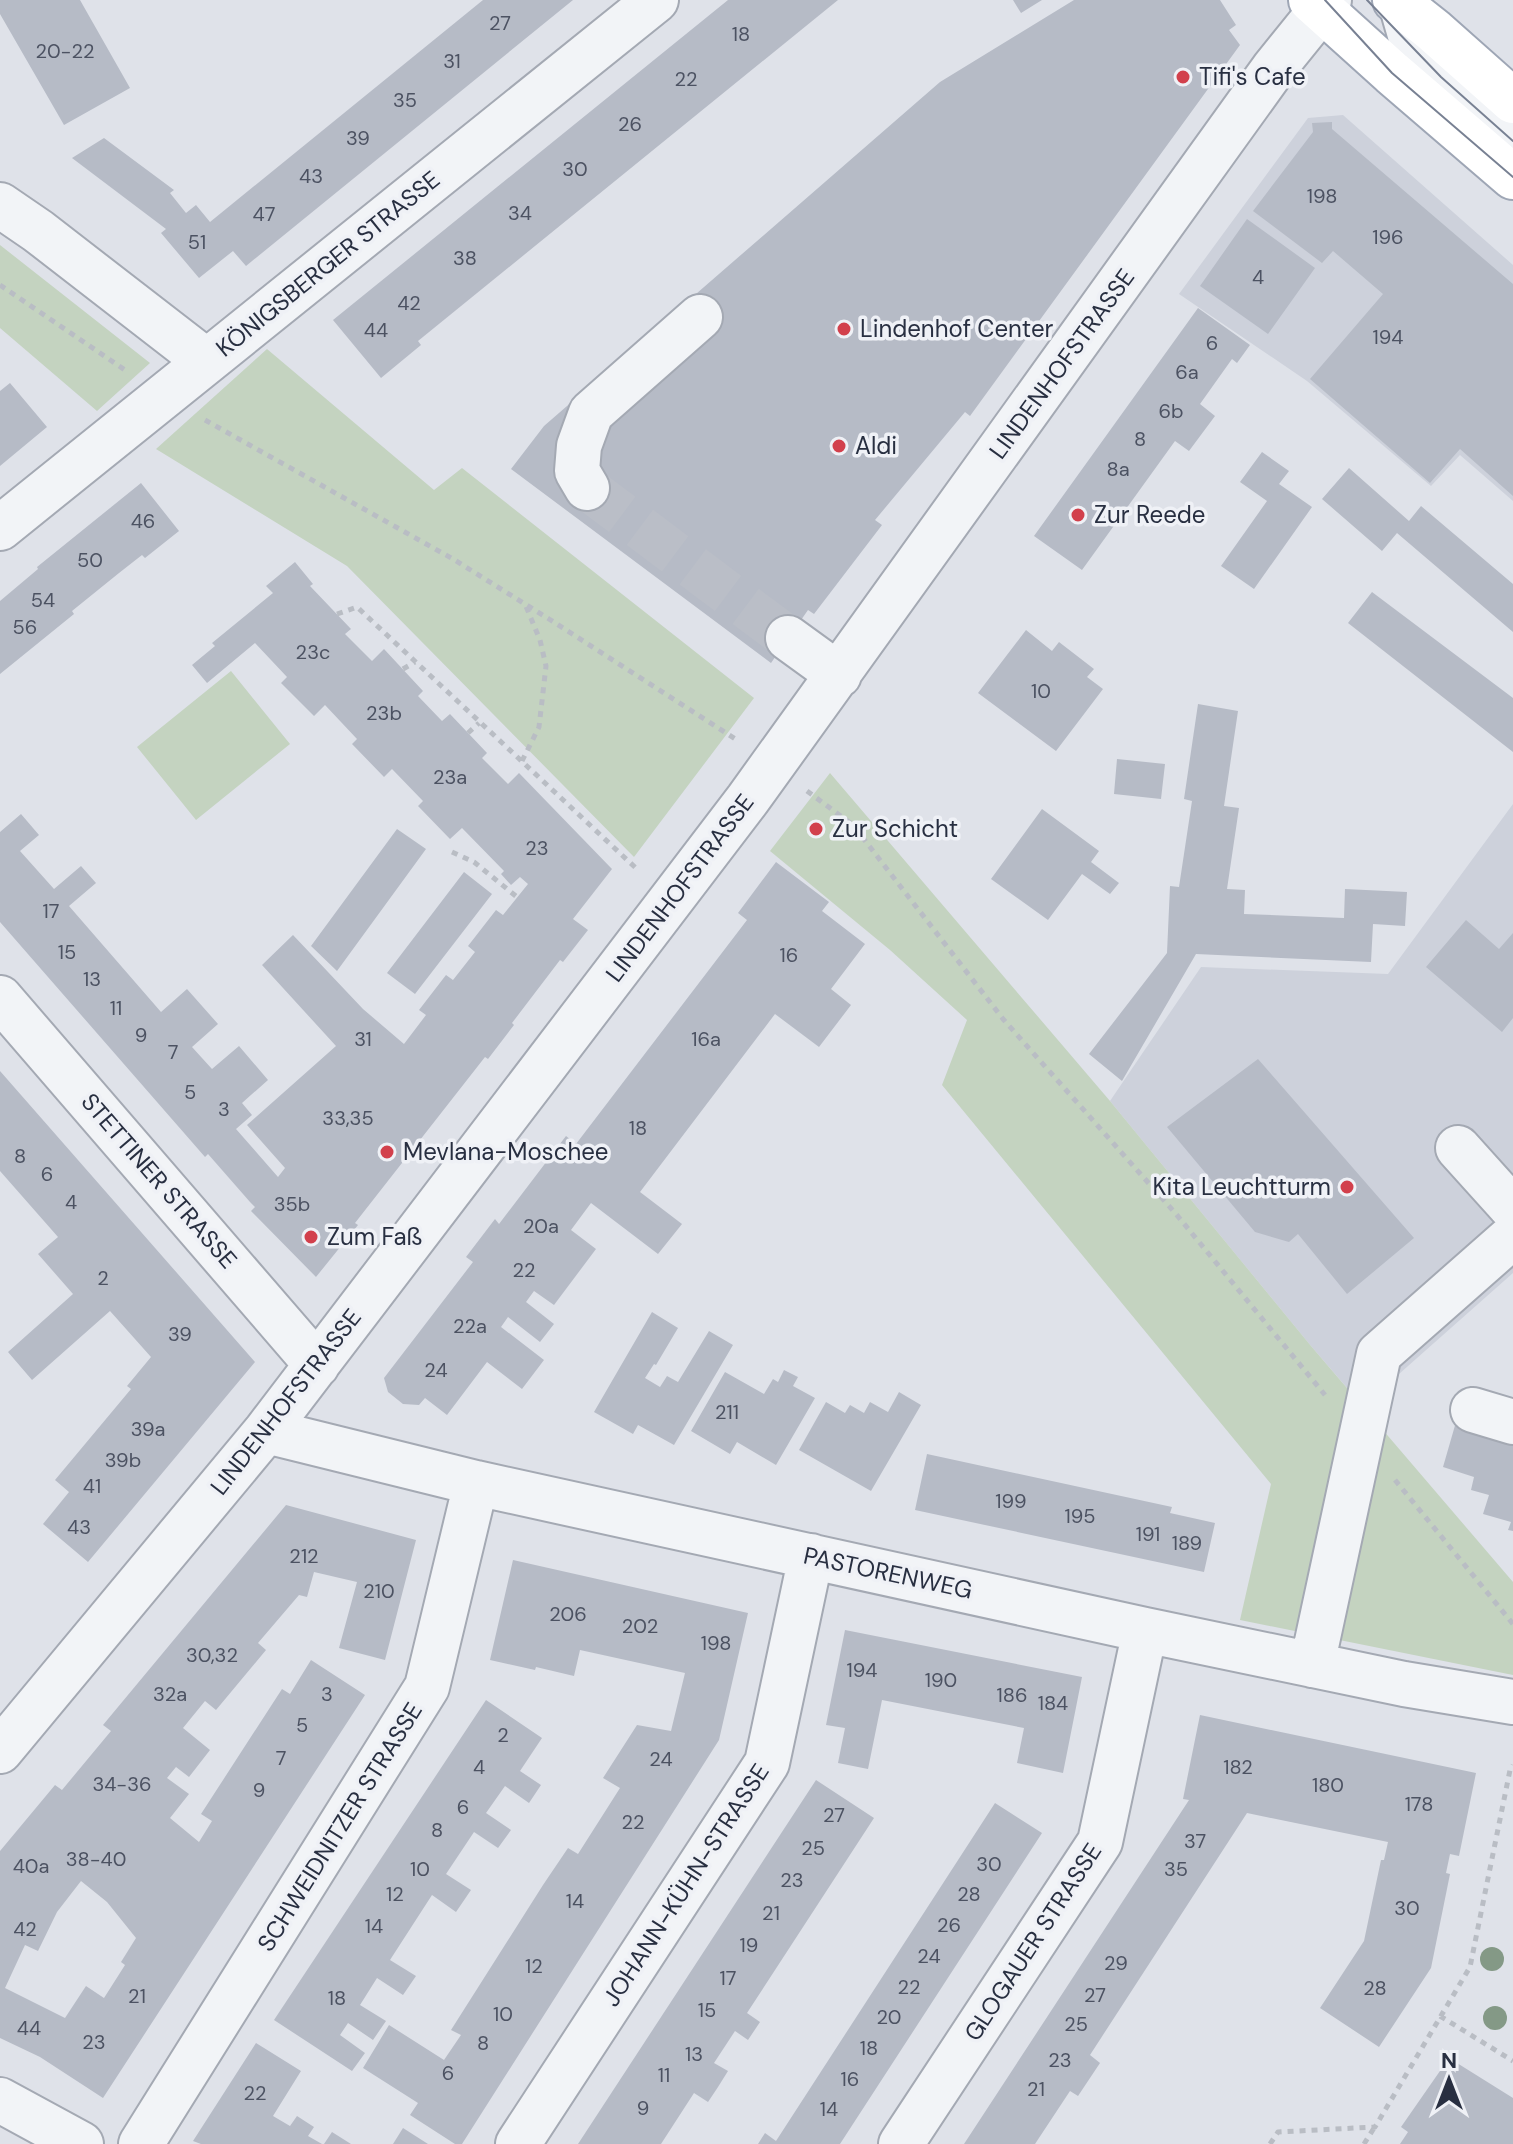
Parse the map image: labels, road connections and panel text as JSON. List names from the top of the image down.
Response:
{
  "streets": {
    "street": [
      "KÖNIGSBERGER STRASSE",
      "LINDENHOFSTRASSE",
      "STETTINER STRASSE",
      "PASTORENWEG",
      "SCHWEIDNITZER STRASSE",
      "JOHANN-KÜHN-STRASSE",
      "GLOGAUER STRASSE"
    ]
  },
  "crossings": [
    ["LINDENHOFSTRASSE", "STETTINER STRASSE"],
    ["LINDENHOFSTRASSE", "PASTORENWEG"],
    ["PASTORENWEG", "SCHWEIDNITZER STRASSE"],
    ["PASTORENWEG", "JOHANN-KÜHN-STRASSE"],
    ["PASTORENWEG", "GLOGAUER STRASSE"]
  ],
  "places": [
    "Tifi's Cafe",
    "Lindenhof Center",
    "Aldi",
    "Zur Reede",
    "Zur Schicht",
    "Mevlana-Moschee",
    "Kita Leuchtturm",
    "Zum Faß"
  ],
  "house_numbers": [
    "27",
    "18",
    "20-22",
    "31",
    "22",
    "35",
    "26",
    "39",
    "30",
    "43",
    "198",
    "34",
    "47",
    "196",
    "51",
    "38",
    "4",
    "42",
    "44",
    "194",
    "6",
    "6a",
    "6b",
    "8",
    "8a",
    "46",
    "50",
    "54",
    "56",
    "23c",
    "10",
    "23b",
    "23a",
    "23",
    "17",
    "15",
    "16",
    "13",
    "11",
    "9",
    "31",
    "16a",
    "7",
    "5",
    "3",
    "33,35",
    "18",
    "8",
    "6",
    "4",
    "35b",
    "20a",
    "22",
    "2",
    "22a",
    "39",
    "24",
    "211",
    "39a",
    "39b",
    "41",
    "199",
    "195",
    "43",
    "191",
    "189",
    "212",
    "210",
    "206",
    "202",
    "198",
    "30,32",
    "194",
    "190",
    "32a",
    "3",
    "186",
    "184",
    "5",
    "2",
    "7",
    "24",
    "4",
    "182",
    "34-36",
    "180",
    "9",
    "178",
    "6",
    "27",
    "22",
    "8",
    "37",
    "25",
    "38-40",
    "30",
    "40a",
    "10",
    "35",
    "23",
    "12",
    "28",
    "14",
    "30",
    "21",
    "26",
    "14",
    "42",
    "19",
    "24",
    "29",
    "12",
    "17",
    "22",
    "28",
    "27",
    "21",
    "18",
    "15",
    "10",
    "20",
    "25",
    "44",
    "23",
    "8",
    "18",
    "13",
    "23",
    "6",
    "11",
    "16",
    "21",
    "22",
    "9",
    "14"
  ],
  "north": "top"
}
